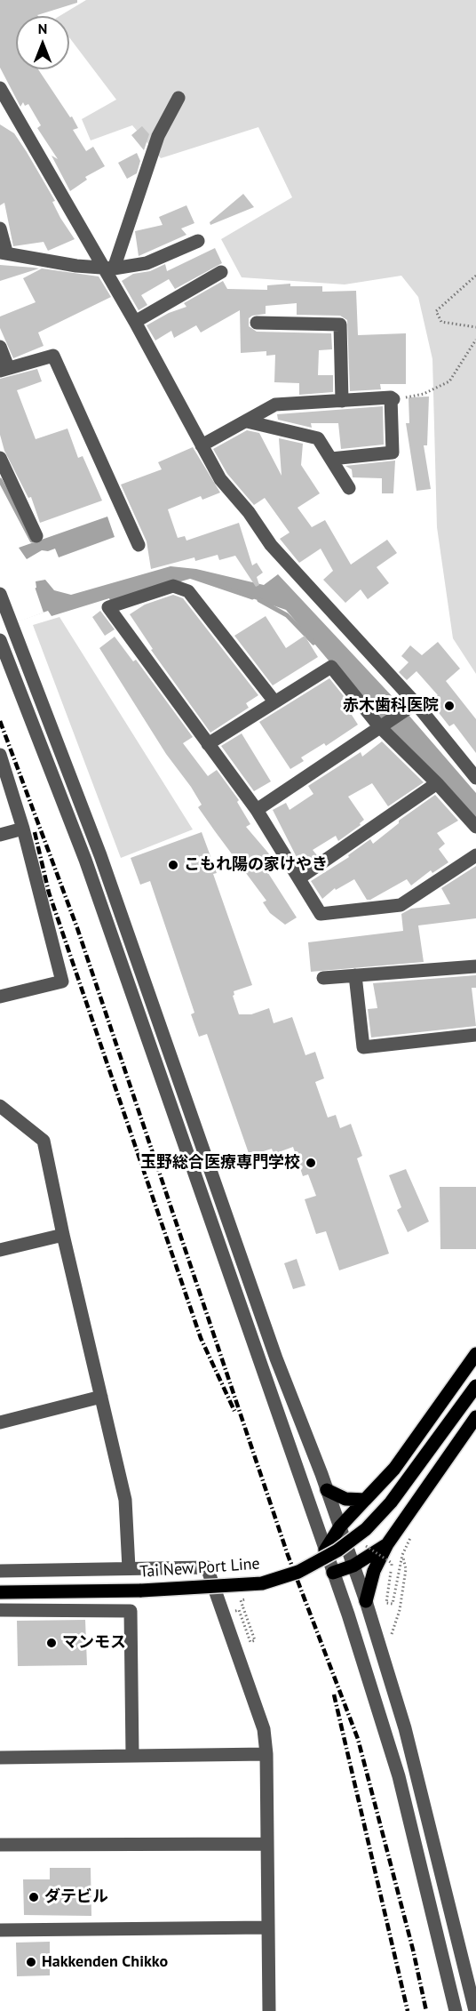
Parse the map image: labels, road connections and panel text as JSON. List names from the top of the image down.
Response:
{
  "streets": {
    "main road": ["Tai New Port Line"]
  },
  "places": [
    "赤木歯科医院",
    "こもれ陽の家けやき",
    "玉野総合医療専門学校",
    "マンモス",
    "ダテビル",
    "Hakkenden Chikko"
  ],
  "north": "top"
}
